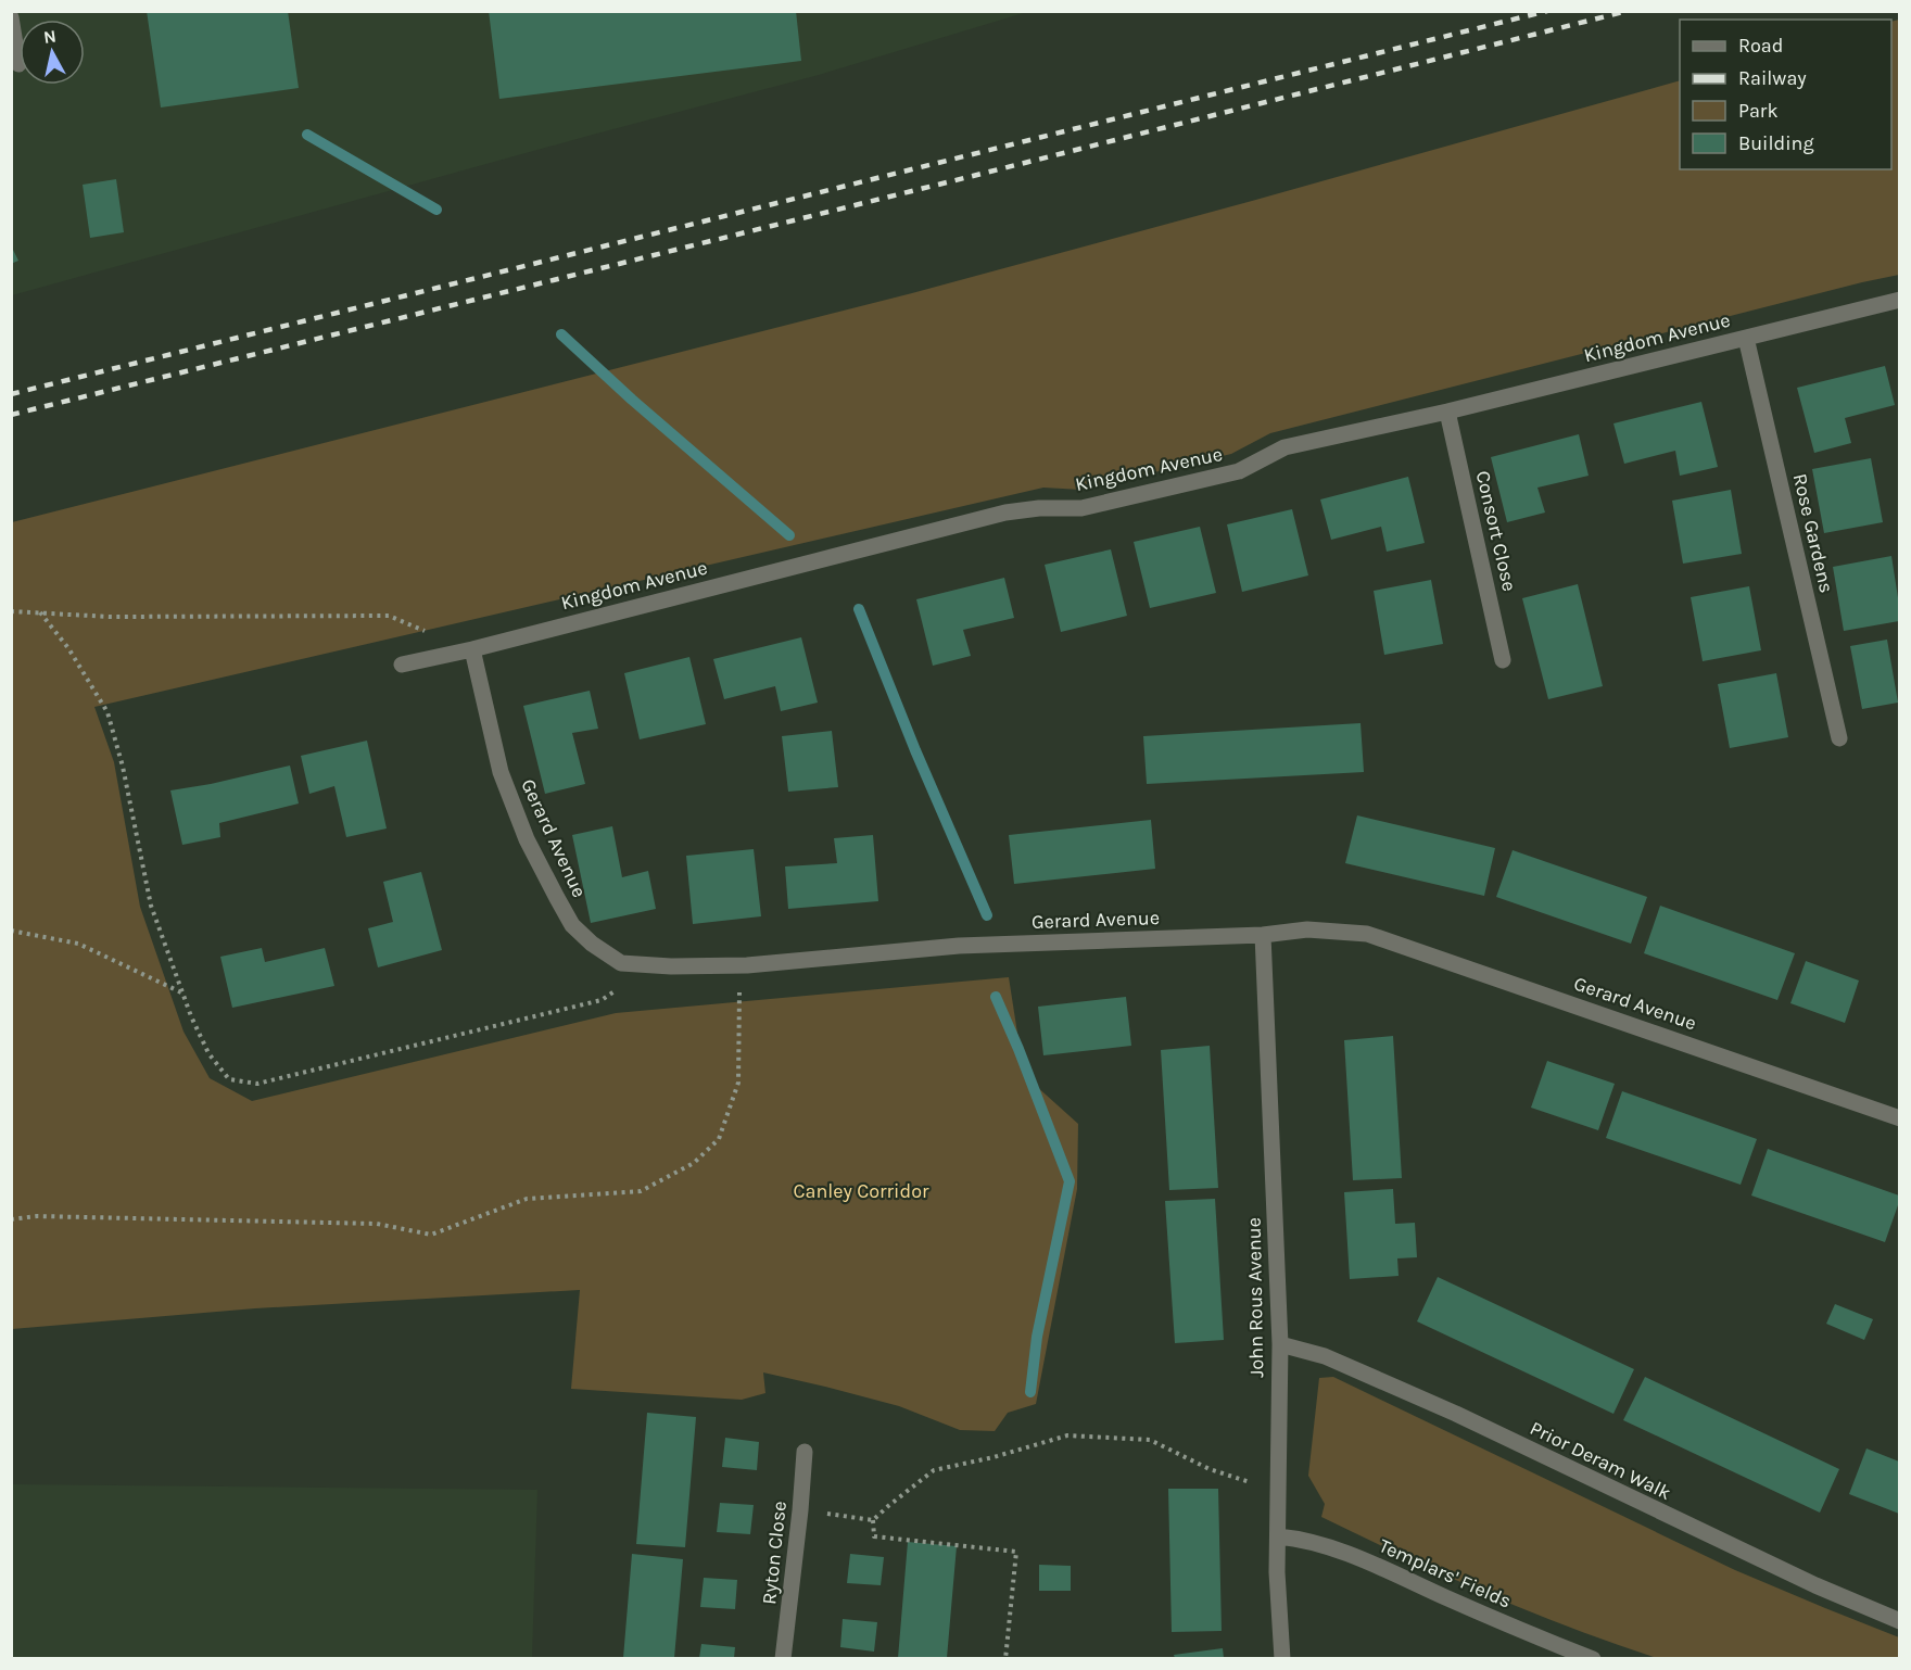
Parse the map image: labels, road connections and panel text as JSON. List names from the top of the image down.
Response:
{
  "streets": {
    "street": [
      "Kingdom Avenue",
      "Consort Close",
      "Rose Gardens",
      "Gerard Avenue",
      "John Rous Avenue",
      "Prior Deram Walk",
      "Ryton Close",
      "Templars' Fields"
    ]
  },
  "crossings": [
    ["Kingdom Avenue", "Consort Close"],
    ["Kingdom Avenue", "Rose Gardens"],
    ["Kingdom Avenue", "Gerard Avenue"],
    ["Gerard Avenue", "John Rous Avenue"],
    ["John Rous Avenue", "Prior Deram Walk"],
    ["John Rous Avenue", "Templars' Fields"]
  ],
  "parks": ["Canley Corridor"],
  "legend": [
    "Road",
    "Railway",
    "Park",
    "Building"
  ],
  "north": "top"
}
